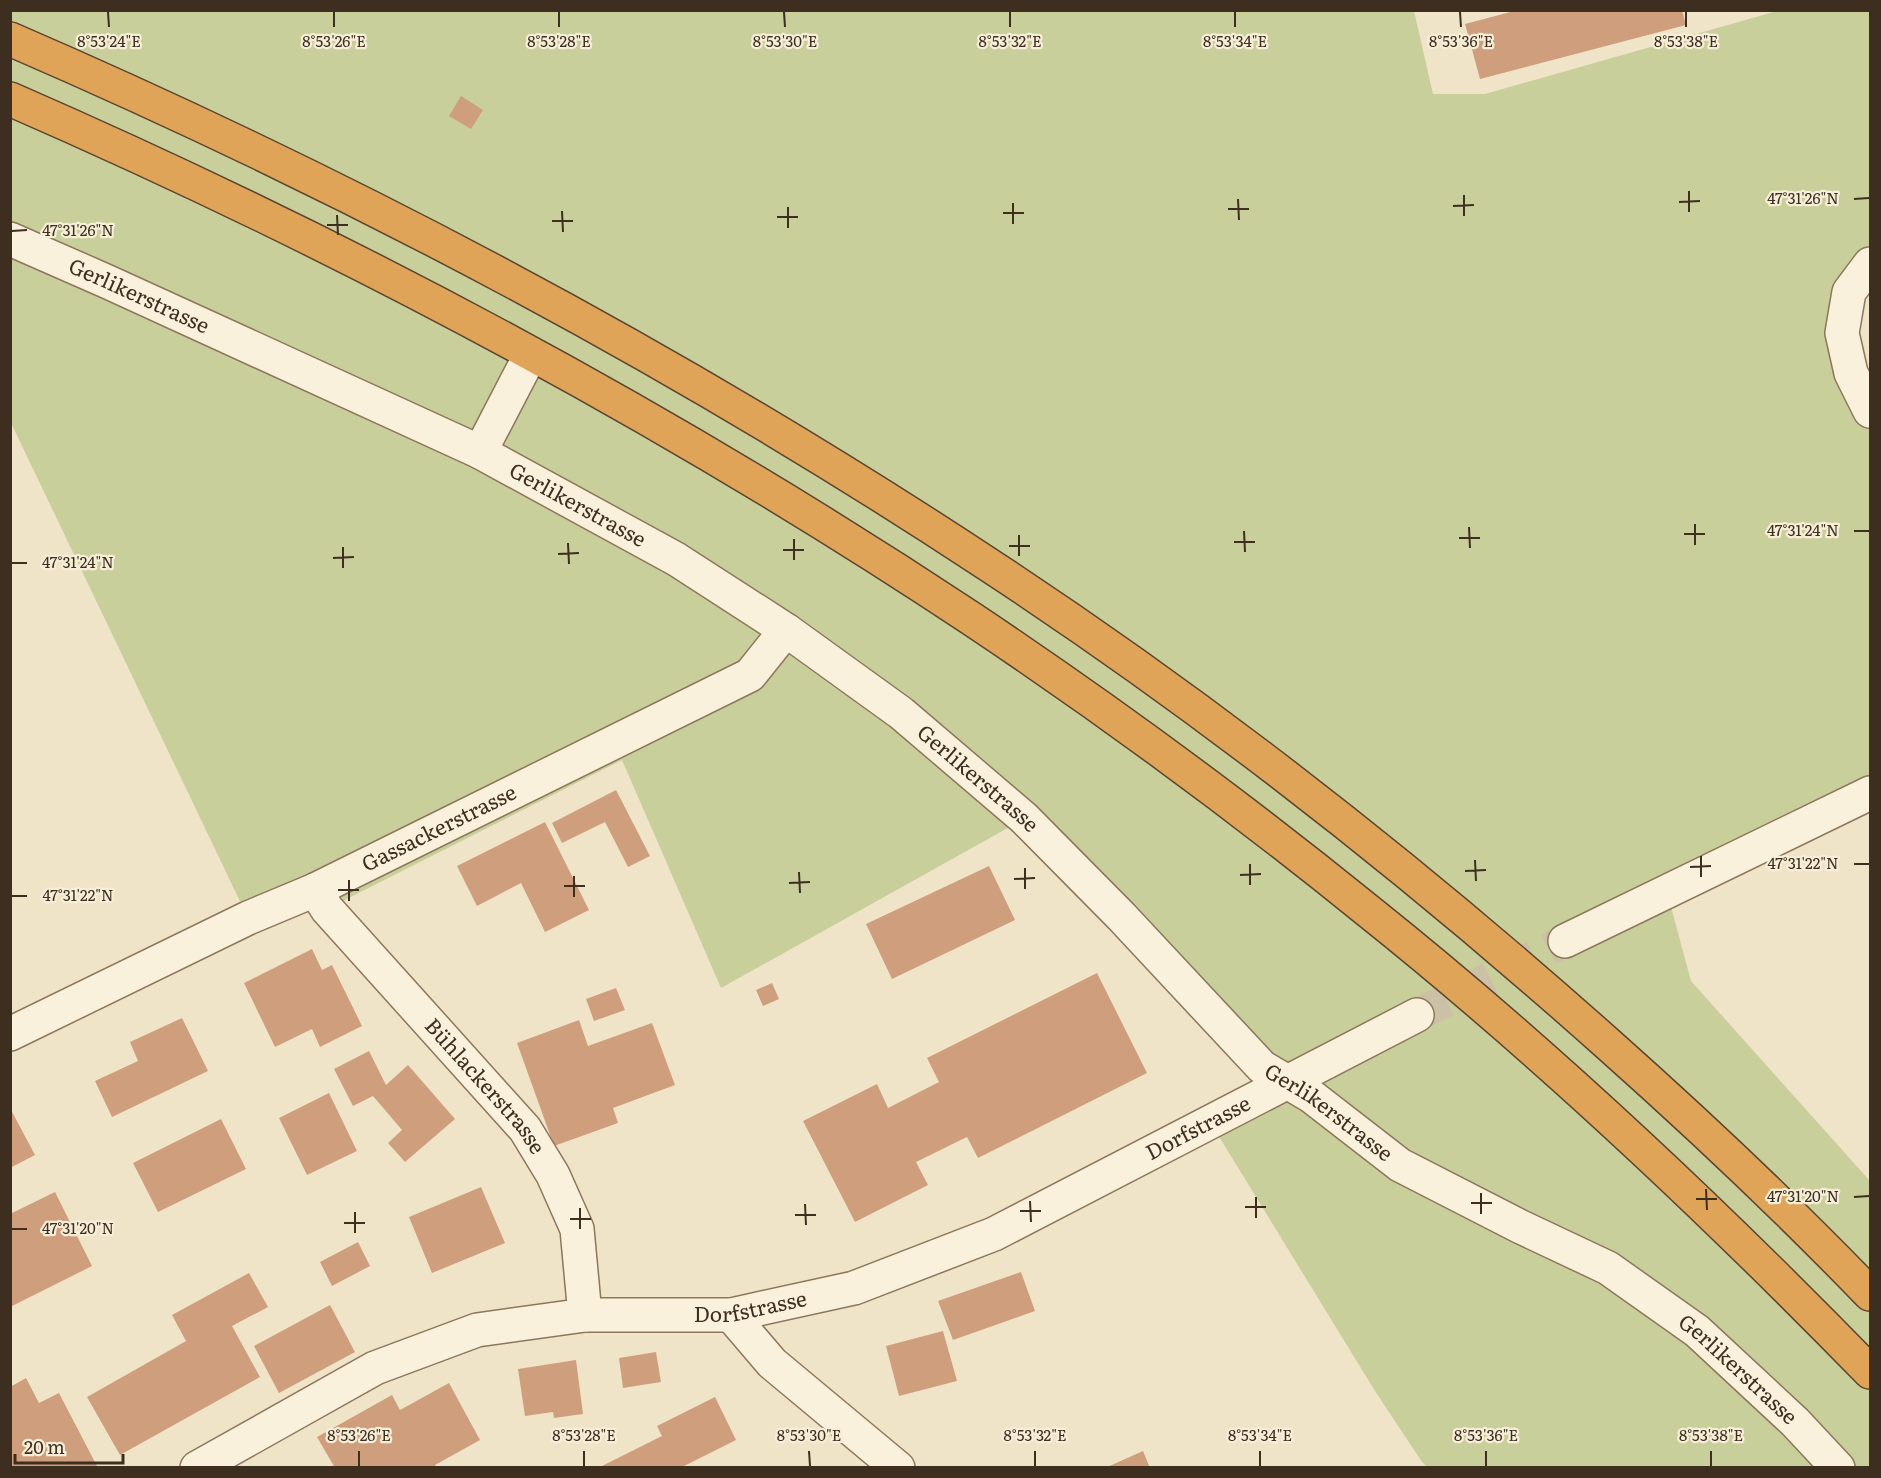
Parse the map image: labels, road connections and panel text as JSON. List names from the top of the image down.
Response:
{
  "streets": {
    "street": [
      "Gerlikerstrasse",
      "Gassackerstrasse",
      "Bühlackerstrasse",
      "Dorfstrasse"
    ]
  },
  "crossings": [
    ["Gerlikerstrasse", "Gassackerstrasse"],
    ["Gerlikerstrasse", "Dorfstrasse"],
    ["Gassackerstrasse", "Bühlackerstrasse"],
    ["Bühlackerstrasse", "Dorfstrasse"]
  ],
  "scale_bar": "20 m",
  "coordinates": [
    "8°53'24\"E",
    "8°53'26\"E",
    "8°53'28\"E",
    "8°53'30\"E",
    "8°53'32\"E",
    "8°53'34\"E",
    "8°53'36\"E",
    "8°53'38\"E",
    "47°31'26\"N",
    "47°31'24\"N",
    "47°31'22\"N",
    "47°31'20\"N"
  ]
}
